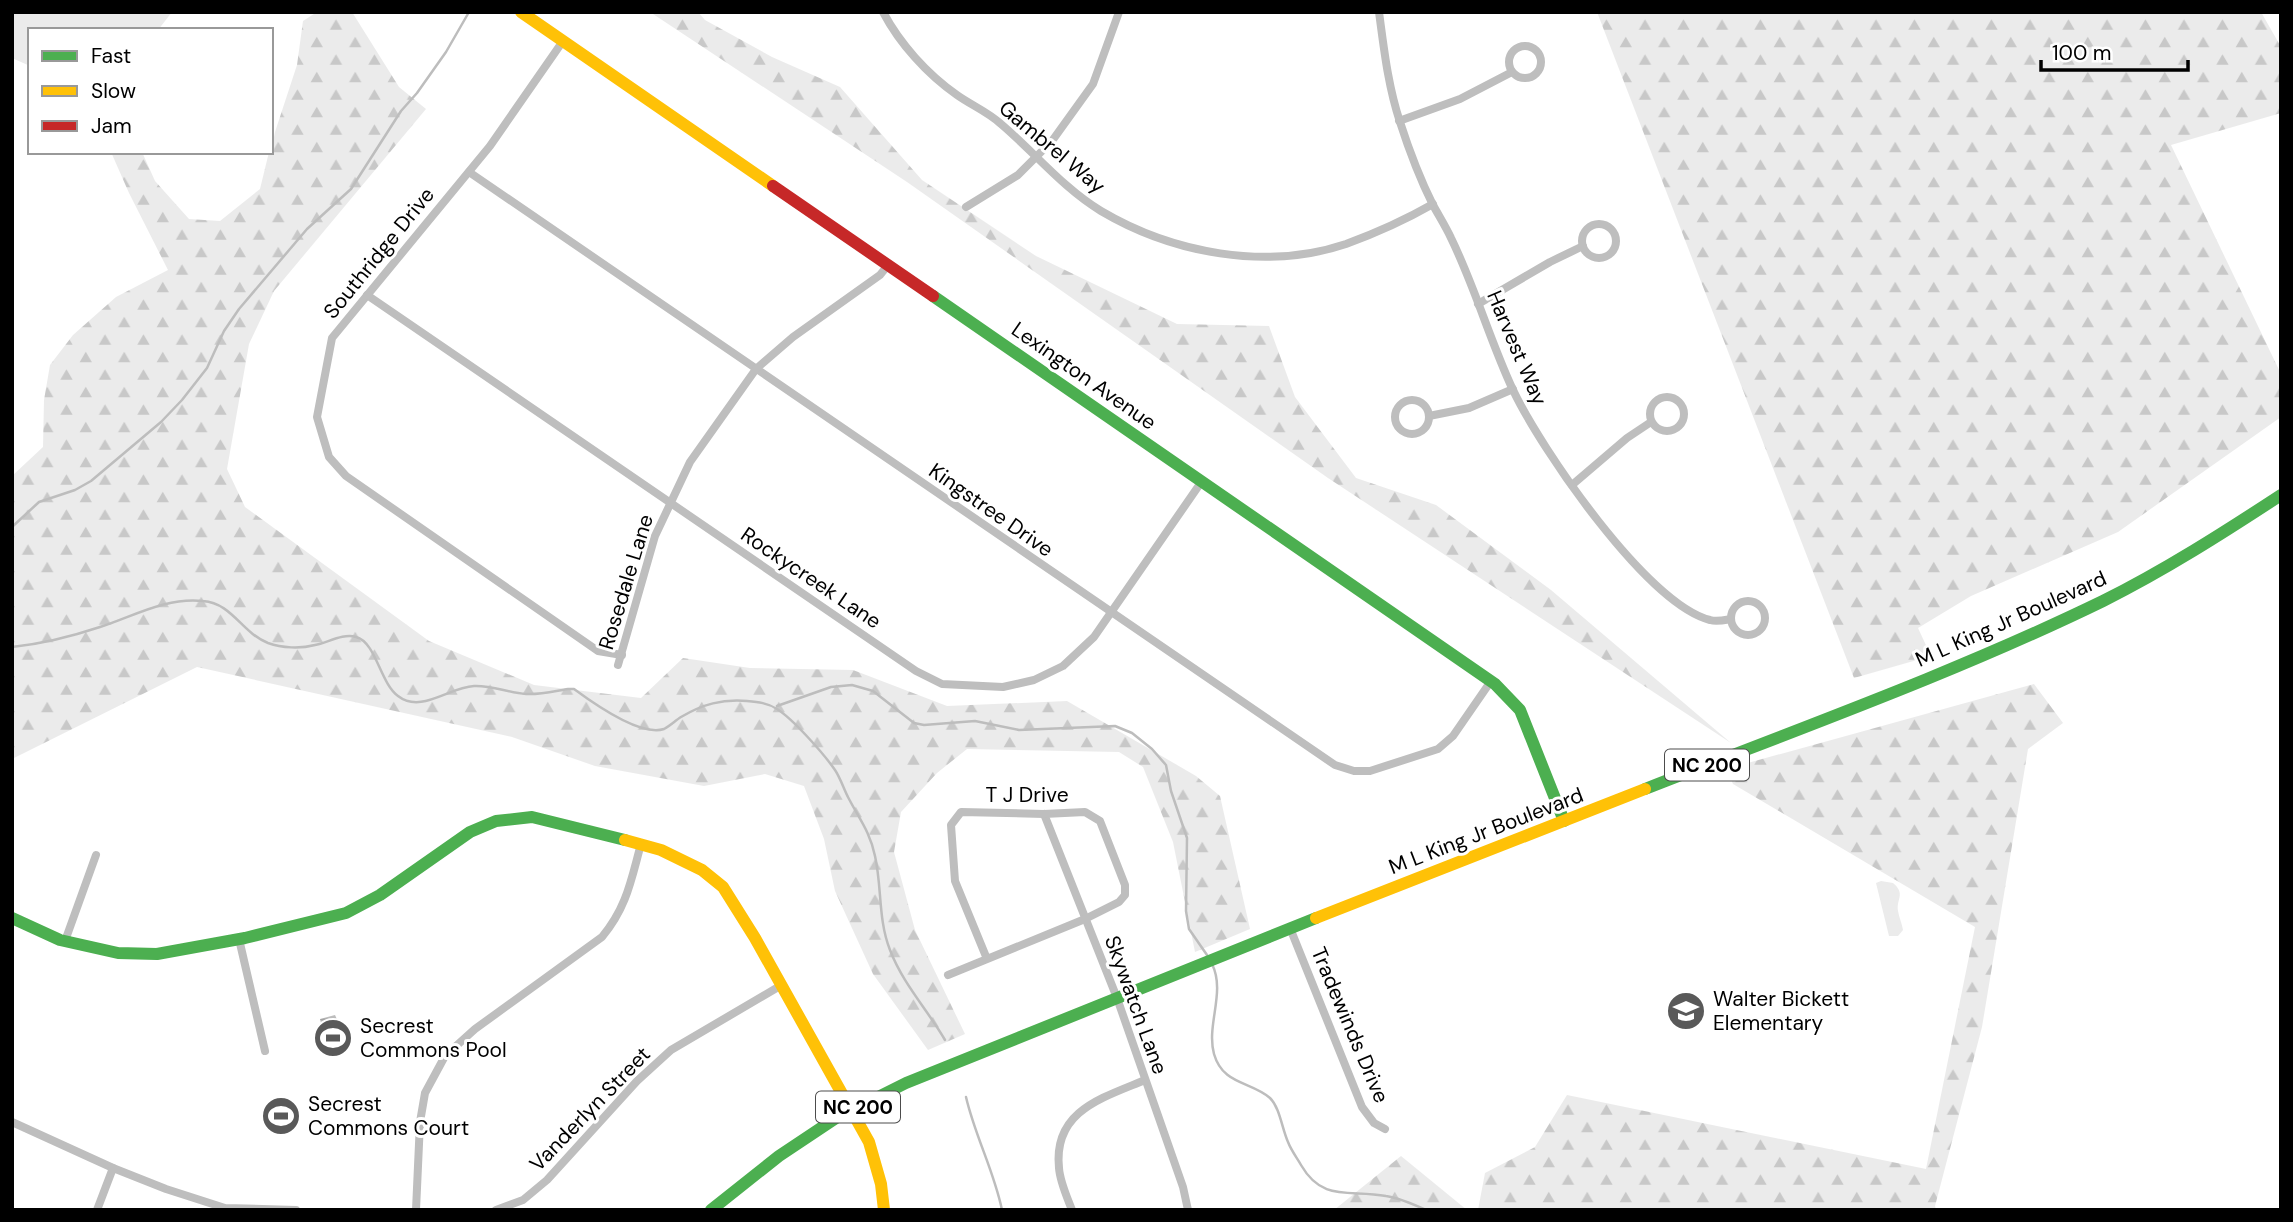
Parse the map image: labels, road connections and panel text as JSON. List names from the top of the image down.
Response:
{
  "streets": {
    "street": [
      "Gambrel Way",
      "Southridge Drive",
      "Harvest Way",
      "Lexington Avenue",
      "Kingstree Drive",
      "Rockycreek Lane",
      "Rosedale Lane",
      "M L King Jr Boulevard",
      "NC 200",
      "T J Drive",
      "Skywatch Lane",
      "Tradewinds Drive",
      "Vanderlyn Street"
    ]
  },
  "crossings": [
    ["Gambrel Way", "Harvest Way"],
    ["Southridge Drive", "Lexington Avenue"],
    ["Southridge Drive", "Kingstree Drive"],
    ["Southridge Drive", "Rockycreek Lane"],
    ["Southridge Drive", "Rosedale Lane"],
    ["Lexington Avenue", "Kingstree Drive"],
    ["Lexington Avenue", "Rockycreek Lane"],
    ["Lexington Avenue", "Rosedale Lane"],
    ["Lexington Avenue", "M L King Jr Boulevard"],
    ["Kingstree Drive", "Rockycreek Lane"],
    ["Kingstree Drive", "Rosedale Lane"],
    ["Rockycreek Lane", "Rosedale Lane"],
    ["M L King Jr Boulevard", "Skywatch Lane"],
    ["M L King Jr Boulevard", "Tradewinds Drive"],
    ["T J Drive", "Skywatch Lane"]
  ],
  "places": {
    "school or university": ["Walter Bickett Elementary"],
    "sports": ["Secrest Commons Pool", "Secrest Commons Court"]
  },
  "legend": ["Fast", "Slow", "Jam"],
  "scale_bar": "100 m"
}
